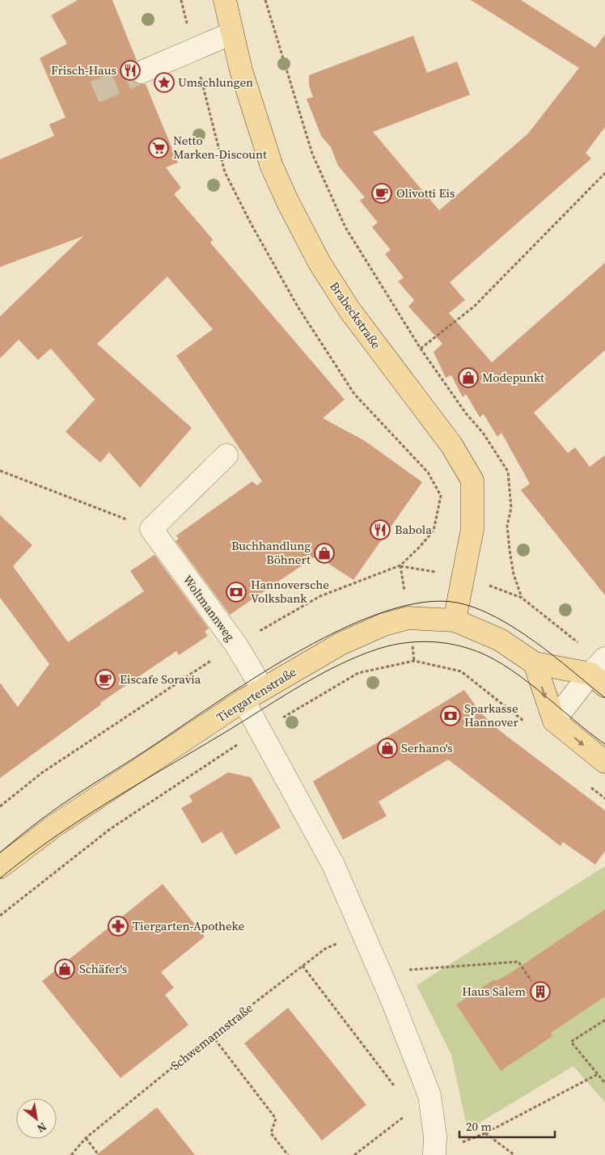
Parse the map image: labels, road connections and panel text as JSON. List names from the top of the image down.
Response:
{
  "streets": {
    "main road": ["Brabeckstraße", "Tiergartenstraße"],
    "street": ["Woltmannweg"],
    "path": ["Schwemannstraße"]
  },
  "crossings": [
    ["Brabeckstraße", "Tiergartenstraße"],
    ["Woltmannweg", "Tiergartenstraße"]
  ],
  "places": {
    "restaurant": ["Frisch-Haus", "Babola"],
    "place": ["Umschlungen"],
    "supermarket": ["Netto Marken-Discount"],
    "cafe": ["Olivotti Eis", "Eiscafe Soravia"],
    "shop": [
      "Modepunkt",
      "Buchhandlung Böhnert",
      "Serhano's",
      "Schäfer's"
    ],
    "bank": ["Hannoversche Volksbank", "Sparkasse Hannover"],
    "pharmacy": ["Tiergarten-Apotheke"],
    "building": ["Haus Salem"]
  },
  "scale_bar": "20 m",
  "north": "bottom right"
}
